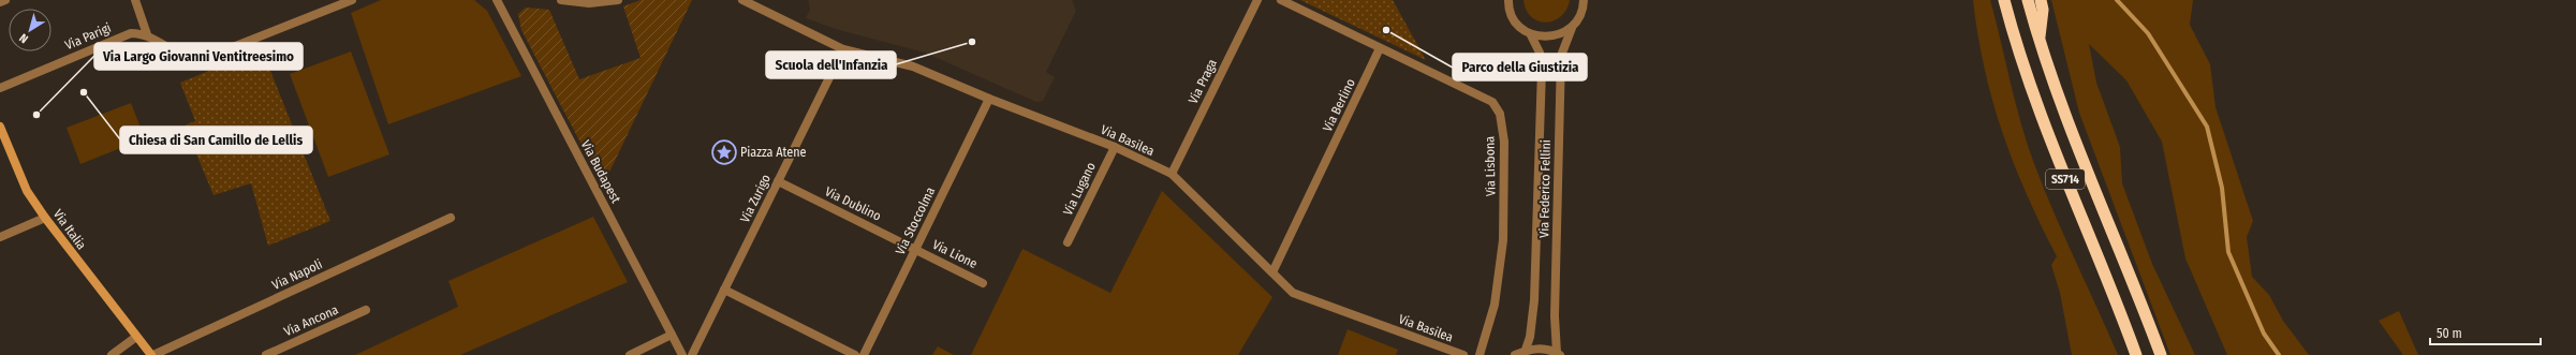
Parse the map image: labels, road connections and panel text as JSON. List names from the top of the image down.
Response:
{
  "streets": {
    "highway": ["SS714"],
    "main road": ["Via Italia"],
    "street": [
      "Via Parigi",
      "Via Praga",
      "Via Berlino",
      "Via Basilea",
      "Via Lisbona",
      "Via Budapest",
      "Via Lugano",
      "Via Federico Fellini",
      "Via Zurigo",
      "Via Dublino",
      "Via Stoccolma",
      "Via Lione",
      "Via Napoli",
      "Via Ancona"
    ]
  },
  "crossings": [
    ["Via Praga", "Via Basilea"],
    ["Via Berlino", "Via Basilea"],
    ["Via Berlino", "Via Lisbona"],
    ["Via Basilea", "Via Lugano"],
    ["Via Basilea", "Via Zurigo"],
    ["Via Basilea", "Via Stoccolma"],
    ["Via Zurigo", "Via Dublino"],
    ["Via Dublino", "Via Stoccolma"],
    ["Via Dublino", "Via Lione"],
    ["Via Stoccolma", "Via Lione"],
    ["Via Italia", "Via Napoli"]
  ],
  "places": {
    "other": [
      "Parco della Giustizia",
      "Scuola dell'Infanzia",
      "Chiesa di San Camillo de Lellis",
      "Via Largo Giovanni Ventitreesimo"
    ],
    "place": ["Piazza Atene"]
  },
  "scale_bar": "50 m",
  "north": "bottom left"
}
